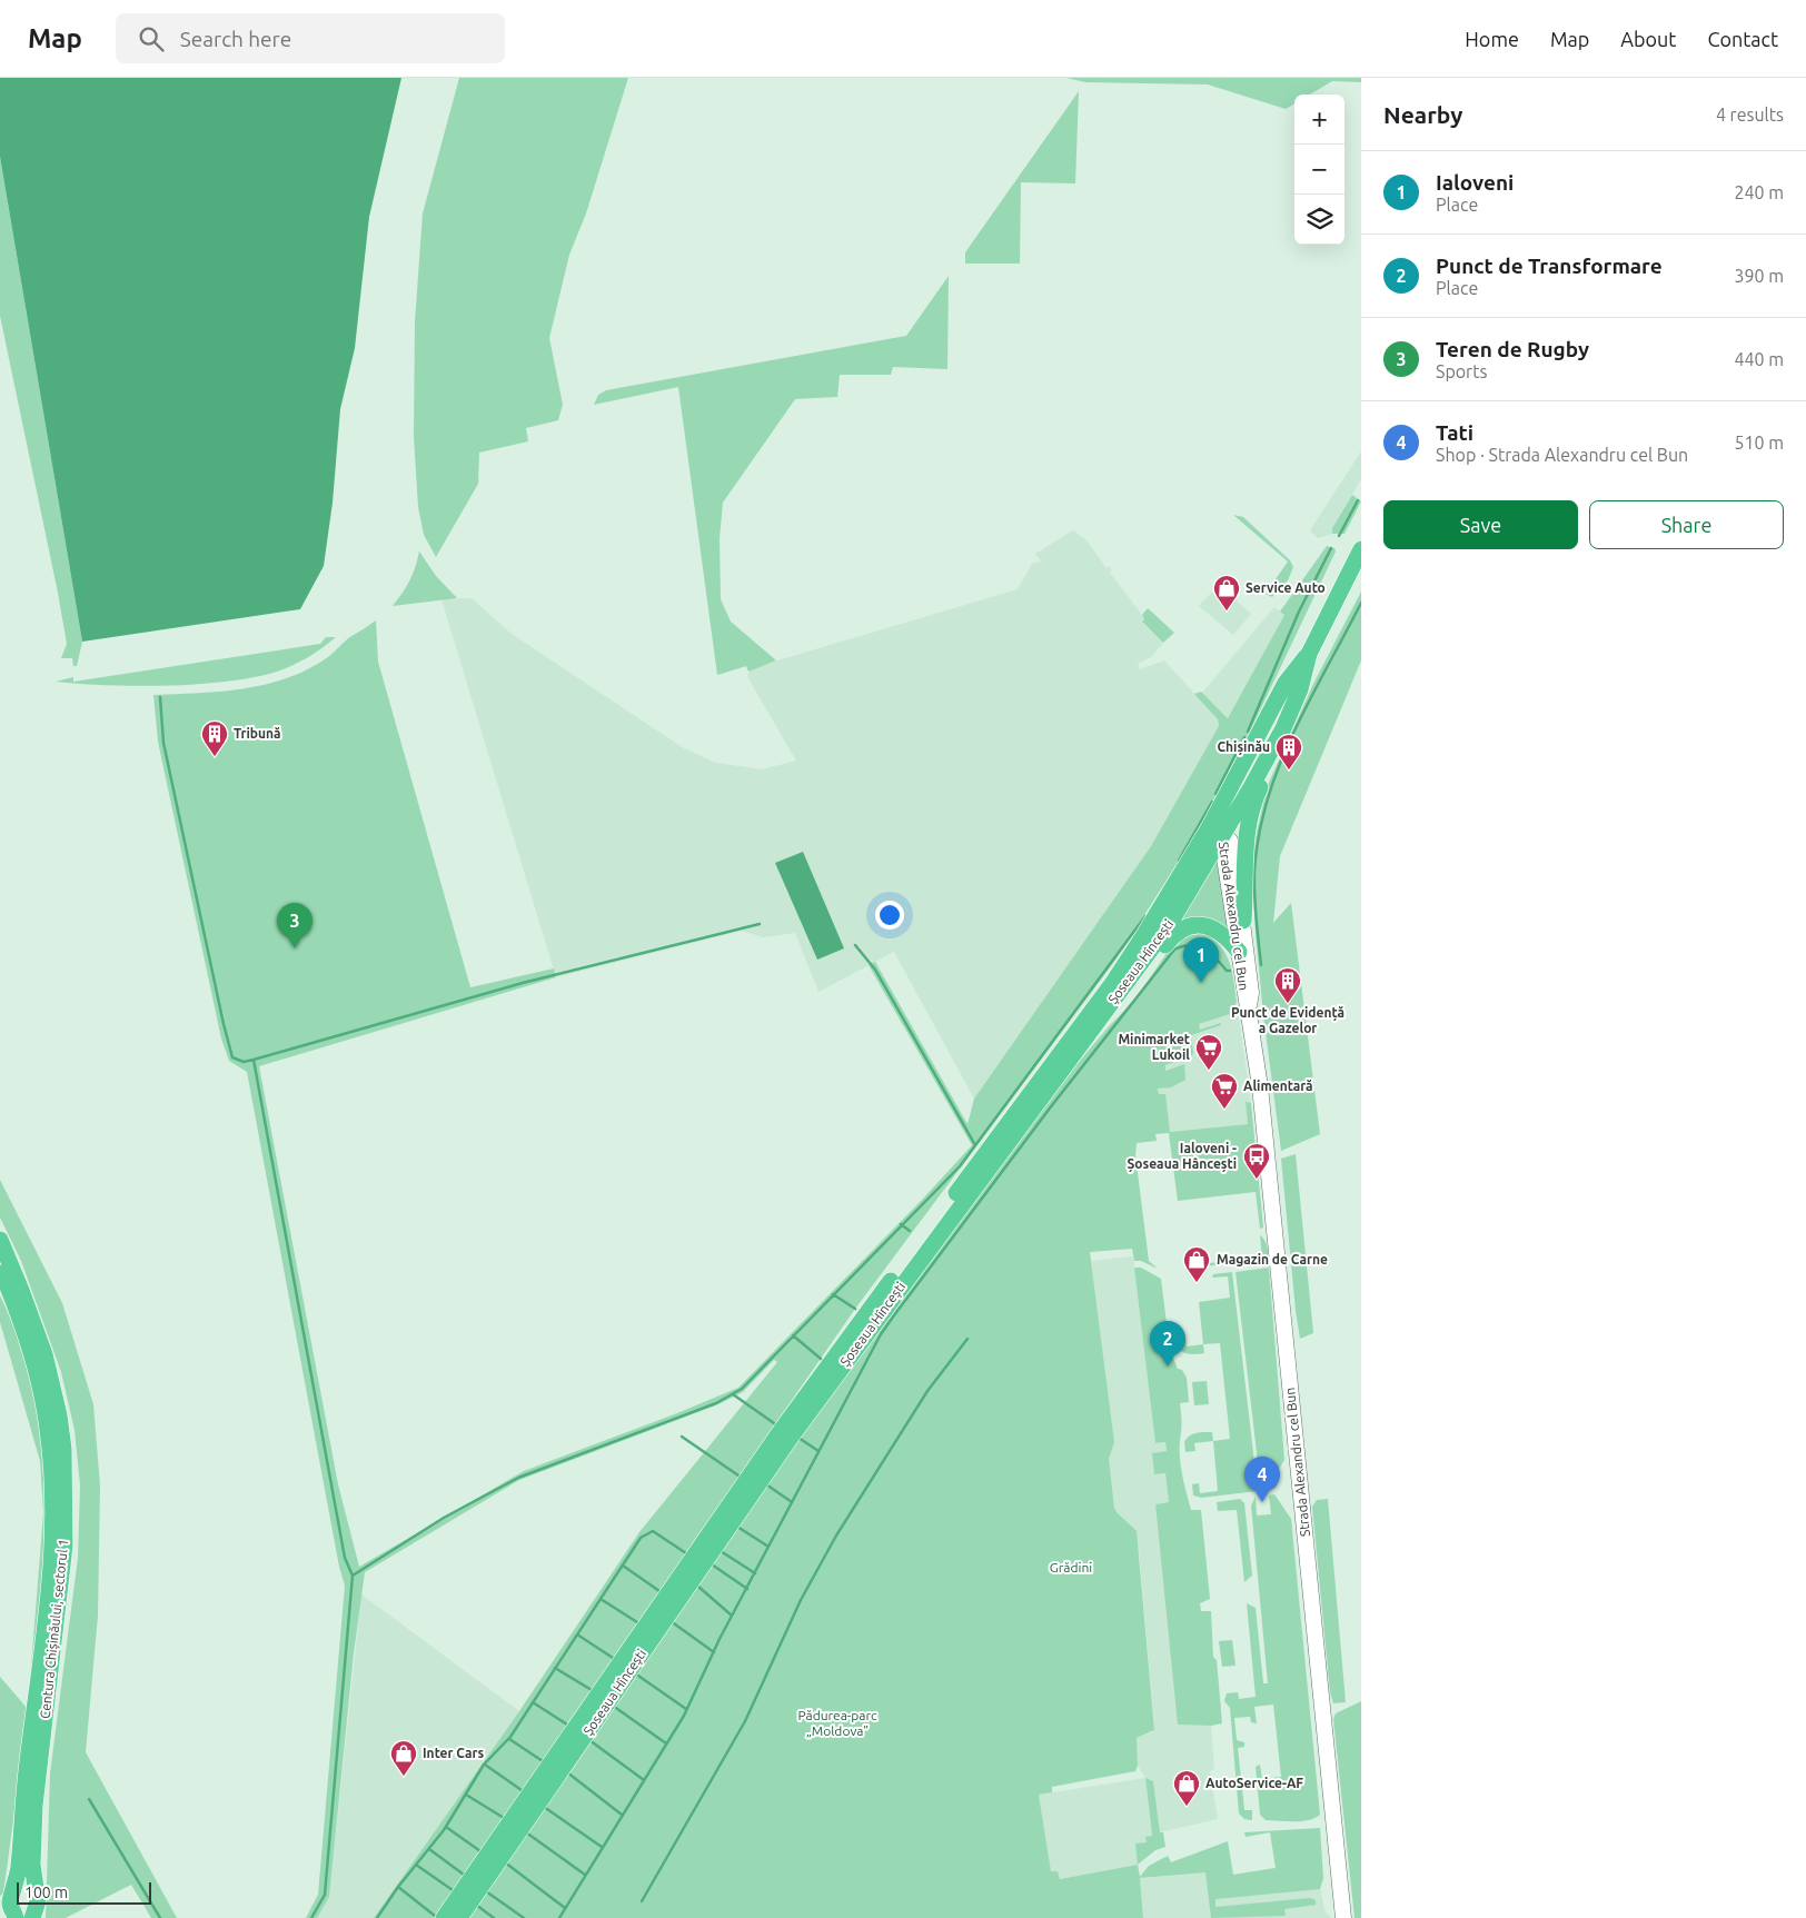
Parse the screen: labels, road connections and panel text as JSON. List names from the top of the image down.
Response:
{
  "streets": {
    "highway": ["Șoseaua Hîncești", "Centura Chișinăului, sectorul 1"],
    "main road": ["Strada Alexandru cel Bun"]
  },
  "crossings": [
    ["Strada Alexandru cel Bun", "Șoseaua Hîncești"]
  ],
  "parks": ["Grădini", "Pădurea-parc „Moldova”"],
  "places": {
    "shop": [
      "Service Auto",
      "Magazin de Carne",
      "Inter Cars",
      "AutoService-AF"
    ],
    "building": ["Tribună", "Chișinău", "Punct de Evidență a Gazelor"],
    "supermarket": ["Minimarket Lukoil", "Alimentară"],
    "bus stop": ["Ialoveni - Șoseaua Hâncești"]
  },
  "scale_bar": "100 m",
  "page": {
    "header": "Map",
    "search": "Search here",
    "nav": [
      "Home",
      "Map",
      "About",
      "Contact"
    ],
    "heading": ["Nearby", "4 results"],
    "map_buttons": ["+", "−"],
    "list": [
      {
        "mark": "1",
        "name": "Ialoveni",
        "note": "Place",
        "value": "240 m"
      },
      {
        "mark": "2",
        "name": "Punct de Transformare",
        "note": "Place",
        "value": "390 m"
      },
      {
        "mark": "3",
        "name": "Teren de Rugby",
        "note": "Sports",
        "value": "440 m"
      },
      {
        "mark": "4",
        "name": "Tati",
        "note": "Shop · Strada Alexandru cel Bun",
        "value": "510 m"
      }
    ],
    "buttons": ["Save", "Share"],
    "pins": [
      "3",
      "1",
      "2",
      "4"
    ],
    "scale": "100 m"
  }
}
